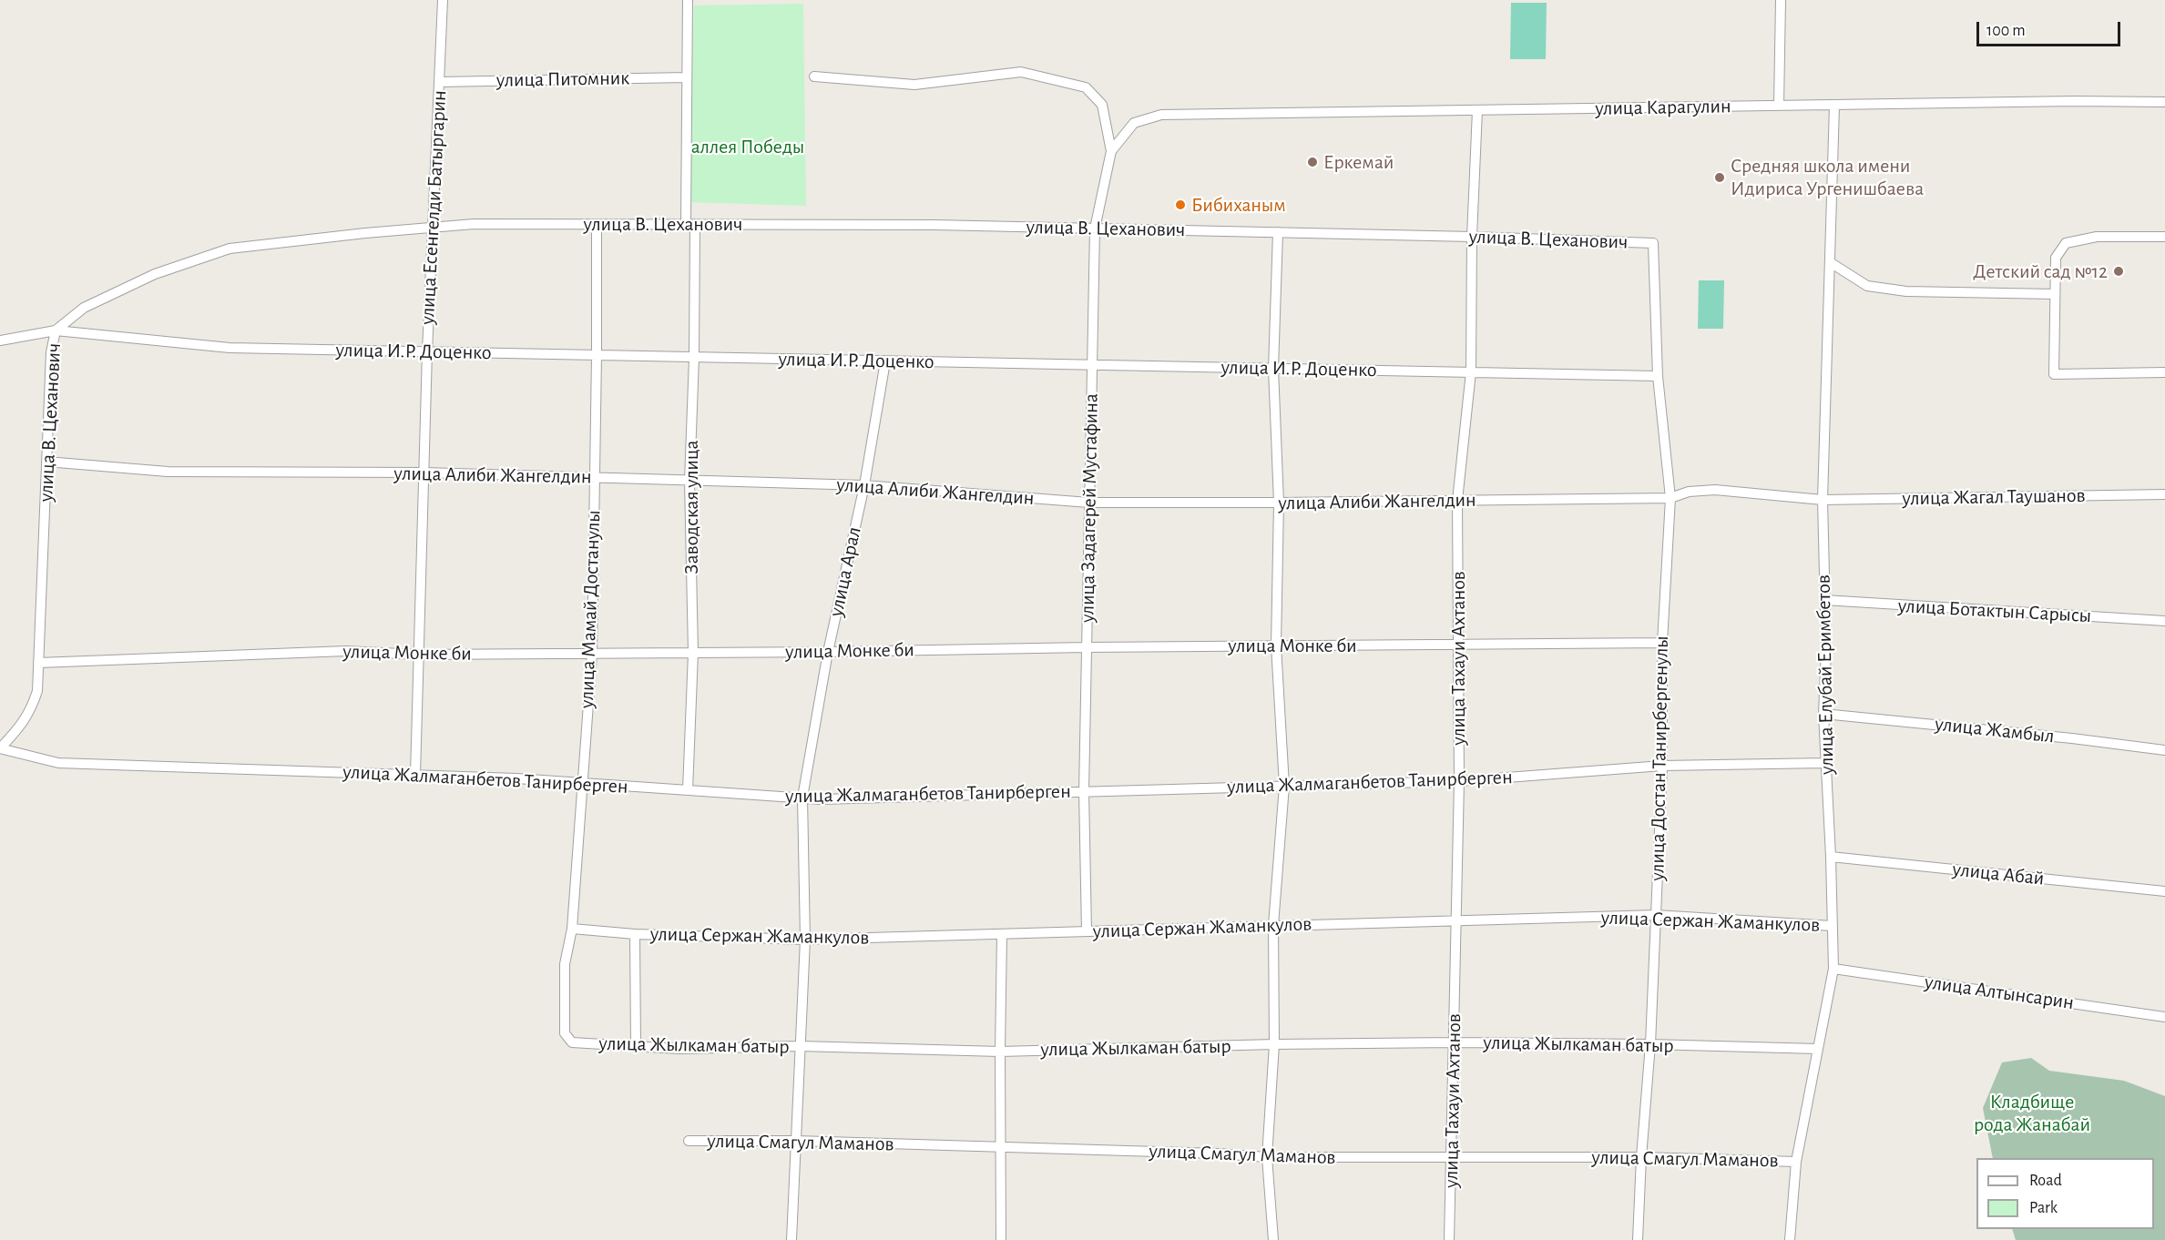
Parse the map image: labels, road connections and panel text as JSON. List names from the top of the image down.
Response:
{
  "streets": {
    "street": [
      "улица Питомник",
      "улица Карагулин",
      "улица Есенгелди Батыргарин",
      "улица В. Цеханович",
      "улица И.Р. Доценко",
      "улица Алиби Жангелдин",
      "улица Жагал Таушанов",
      "Заводская улица",
      "улица Задагерей Мустафина",
      "улица Арал",
      "улица Мамай Достанулы",
      "улица Ботактын Сарысы",
      "улица Монке би",
      "улица Тахауи Ахтанов",
      "улица Елубай Еримбетов",
      "улица Жамбыл",
      "улица Достан Танирбергенулы",
      "улица Жалмаганбетов Танирберген",
      "улица Абай",
      "улица Сержан Жаманкулов",
      "улица Алтынсарин",
      "улица Жылкаман батыр",
      "улица Смагул Маманов"
    ]
  },
  "crossings": [
    ["улица Питомник", "улица Есенгелди Батыргарин"],
    ["улица Питомник", "Заводская улица"],
    ["улица Карагулин", "улица Задагерей Мустафина"],
    ["улица Карагулин", "улица Тахауи Ахтанов"],
    ["улица Карагулин", "улица Елубай Еримбетов"],
    ["улица Есенгелди Батыргарин", "улица В. Цеханович"],
    ["улица Есенгелди Батыргарин", "улица И.Р. Доценко"],
    ["улица Есенгелди Батыргарин", "улица Алиби Жангелдин"],
    ["улица Есенгелди Батыргарин", "улица Монке би"],
    ["улица Есенгелди Батыргарин", "улица Жалмаганбетов Танирберген"],
    ["улица В. Цеханович", "улица И.Р. Доценко"],
    ["улица В. Цеханович", "улица Алиби Жангелдин"],
    ["улица В. Цеханович", "Заводская улица"],
    ["улица В. Цеханович", "улица Задагерей Мустафина"],
    ["улица В. Цеханович", "улица Мамай Достанулы"],
    ["улица В. Цеханович", "улица Монке би"],
    ["улица В. Цеханович", "улица Тахауи Ахтанов"],
    ["улица В. Цеханович", "улица Достан Танирбергенулы"],
    ["улица В. Цеханович", "улица Жалмаганбетов Танирберген"],
    ["улица И.Р. Доценко", "Заводская улица"],
    ["улица И.Р. Доценко", "улица Задагерей Мустафина"],
    ["улица И.Р. Доценко", "улица Арал"],
    ["улица И.Р. Доценко", "улица Мамай Достанулы"],
    ["улица И.Р. Доценко", "улица Тахауи Ахтанов"],
    ["улица И.Р. Доценко", "улица Достан Танирбергенулы"],
    ["улица Алиби Жангелдин", "улица Жагал Таушанов"],
    ["улица Алиби Жангелдин", "Заводская улица"],
    ["улица Алиби Жангелдин", "улица Задагерей Мустафина"],
    ["улица Алиби Жангелдин", "улица Арал"],
    ["улица Алиби Жангелдин", "улица Мамай Достанулы"],
    ["улица Алиби Жангелдин", "улица Тахауи Ахтанов"],
    ["улица Алиби Жангелдин", "улица Елубай Еримбетов"],
    ["улица Алиби Жангелдин", "улица Достан Танирбергенулы"],
    ["улица Жагал Таушанов", "улица Елубай Еримбетов"],
    ["Заводская улица", "улица Монке би"],
    ["Заводская улица", "улица Жалмаганбетов Танирберген"],
    ["улица Задагерей Мустафина", "улица Монке би"],
    ["улица Задагерей Мустафина", "улица Жалмаганбетов Танирберген"],
    ["улица Задагерей Мустафина", "улица Сержан Жаманкулов"],
    ["улица Арал", "улица Монке би"],
    ["улица Арал", "улица Жалмаганбетов Танирберген"],
    ["улица Арал", "улица Сержан Жаманкулов"],
    ["улица Арал", "улица Жылкаман батыр"],
    ["улица Арал", "улица Смагул Маманов"],
    ["улица Мамай Достанулы", "улица Монке би"],
    ["улица Мамай Достанулы", "улица Жалмаганбетов Танирберген"],
    ["улица Мамай Достанулы", "улица Сержан Жаманкулов"],
    ["улица Мамай Достанулы", "улица Жылкаман батыр"],
    ["улица Ботактын Сарысы", "улица Елубай Еримбетов"],
    ["улица Монке би", "улица Тахауи Ахтанов"],
    ["улица Монке би", "улица Достан Танирбергенулы"],
    ["улица Тахауи Ахтанов", "улица Жалмаганбетов Танирберген"],
    ["улица Тахауи Ахтанов", "улица Сержан Жаманкулов"],
    ["улица Тахауи Ахтанов", "улица Жылкаман батыр"],
    ["улица Тахауи Ахтанов", "улица Смагул Маманов"],
    ["улица Елубай Еримбетов", "улица Жамбыл"],
    ["улица Елубай Еримбетов", "улица Жалмаганбетов Танирберген"],
    ["улица Елубай Еримбетов", "улица Абай"],
    ["улица Елубай Еримбетов", "улица Сержан Жаманкулов"],
    ["улица Елубай Еримбетов", "улица Алтынсарин"],
    ["улица Елубай Еримбетов", "улица Жылкаман батыр"],
    ["улица Елубай Еримбетов", "улица Смагул Маманов"],
    ["улица Достан Танирбергенулы", "улица Жалмаганбетов Танирберген"],
    ["улица Достан Танирбергенулы", "улица Сержан Жаманкулов"],
    ["улица Достан Танирбергенулы", "улица Жылкаман батыр"],
    ["улица Достан Танирбергенулы", "улица Смагул Маманов"],
    ["улица Сержан Жаманкулов", "улица Жылкаман батыр"]
  ],
  "parks": ["аллея Победы", "Кладбище рода Жанабай"],
  "places": [
    "Еркемай",
    "Средняя школа имени Идириса Ургенишбаева",
    "Бибиханым",
    "Детский сад №12"
  ],
  "legend": ["Road", "Park"],
  "scale_bar": "100 m"
}
